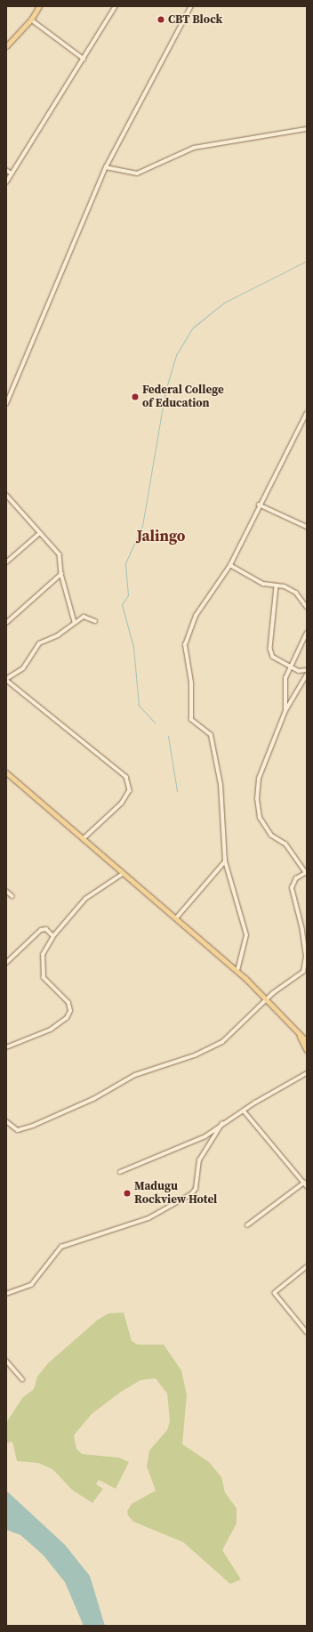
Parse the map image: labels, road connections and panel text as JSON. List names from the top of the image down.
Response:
{
  "districts": ["Jalingo"],
  "places": ["CBT Block", "Federal College of Education", "Madugu Rockview Hotel"]
}
